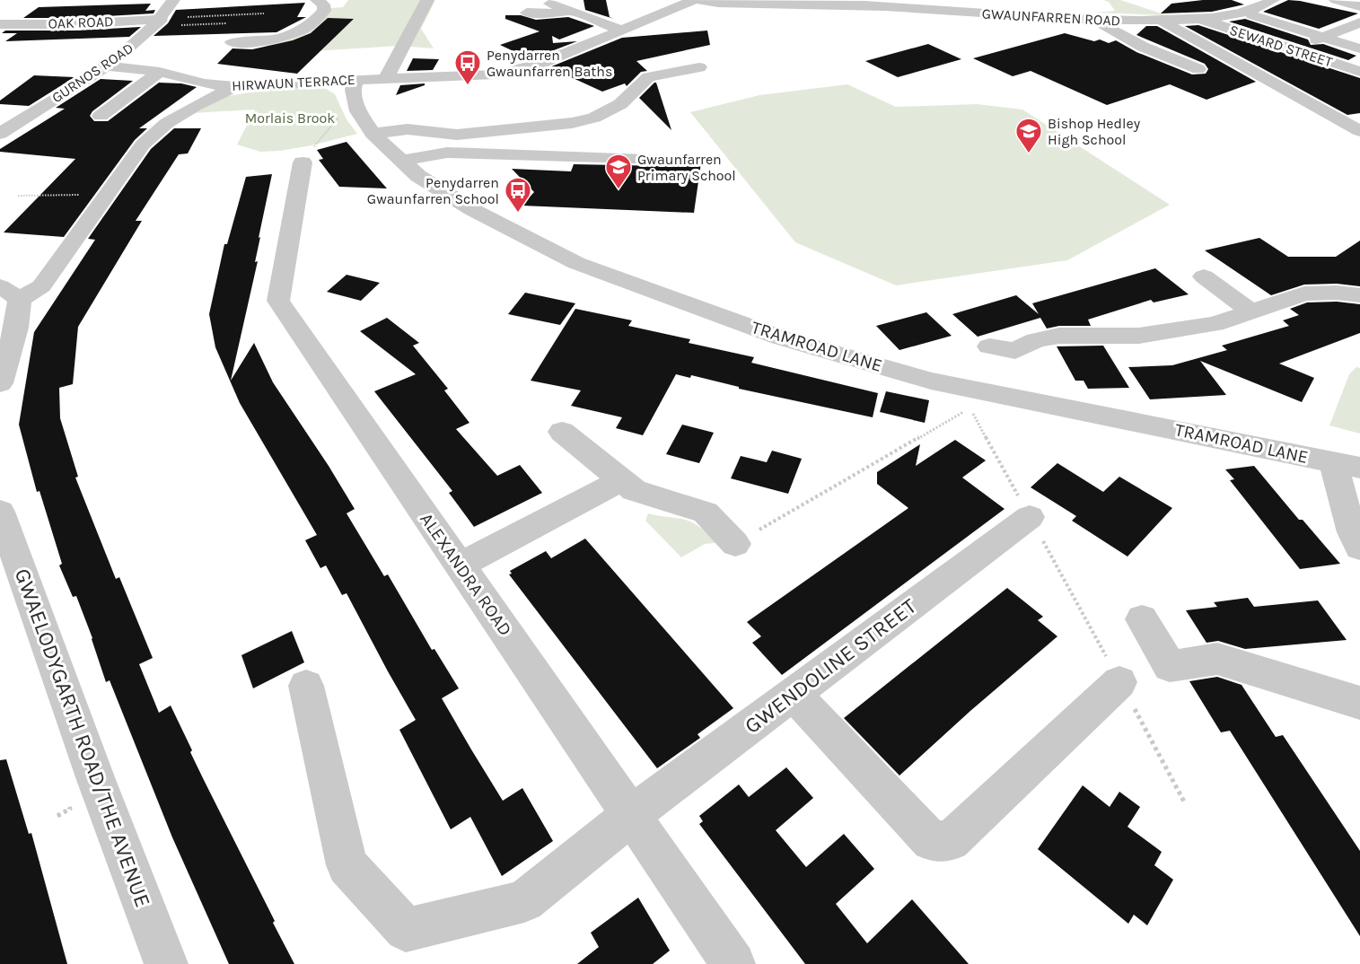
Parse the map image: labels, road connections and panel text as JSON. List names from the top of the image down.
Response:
{
  "streets": {
    "street": [
      "GWAUNFARREN ROAD",
      "OAK ROAD",
      "SEWARD STREET",
      "GURNOS ROAD",
      "HIRWAUN TERRACE",
      "TRAMROAD LANE",
      "ALEXANDRA ROAD",
      "GWENDOLINE STREET",
      "GWAELODYGARTH ROAD/THE AVENUE"
    ]
  },
  "crossings": [
    ["GWAUNFARREN ROAD", "SEWARD STREET"],
    ["GWAUNFARREN ROAD", "HIRWAUN TERRACE"],
    ["OAK ROAD", "GURNOS ROAD"],
    ["GURNOS ROAD", "HIRWAUN TERRACE"],
    ["HIRWAUN TERRACE", "TRAMROAD LANE"],
    ["ALEXANDRA ROAD", "GWENDOLINE STREET"]
  ],
  "parks": ["Morlais Brook"],
  "places": {
    "bus stop": ["Penydarren Gwaunfarren Baths", "Penydarren Gwaunfarren School"],
    "school or university": ["Bishop Hedley High School", "Gwaunfarren Primary School"]
  }
}
